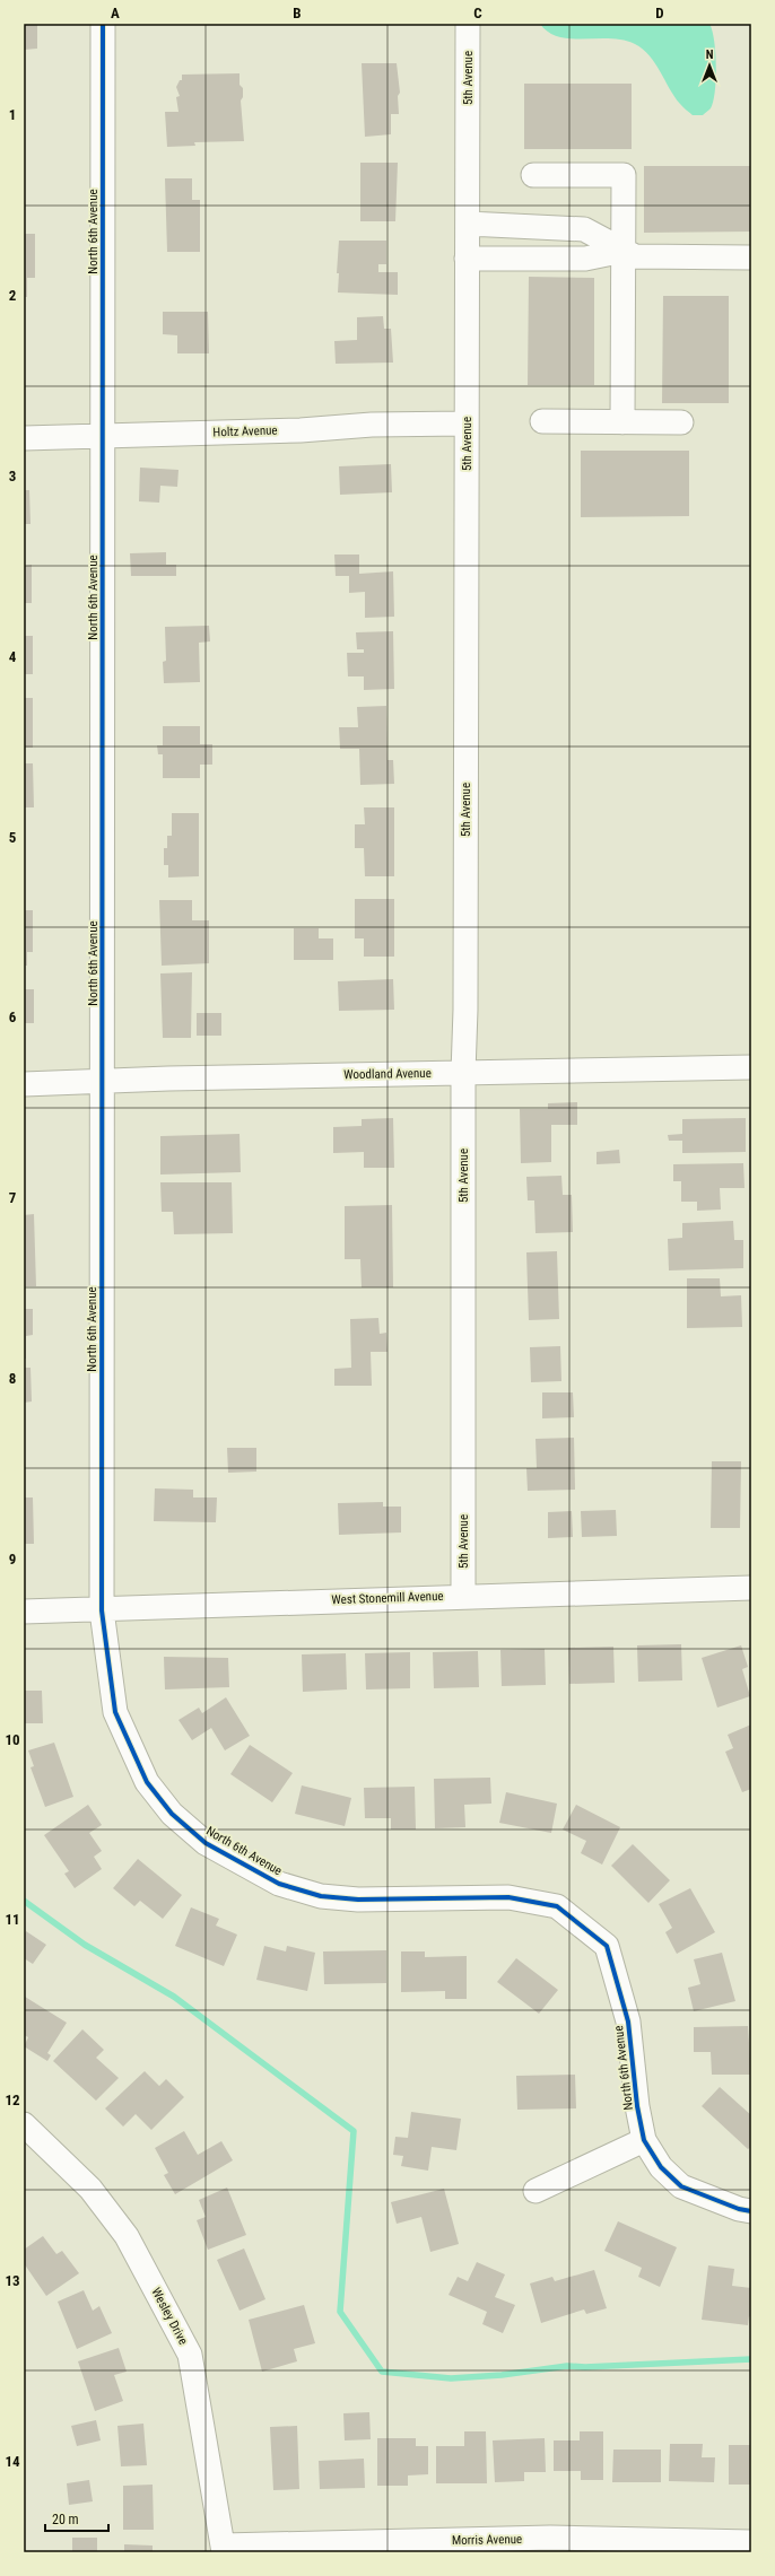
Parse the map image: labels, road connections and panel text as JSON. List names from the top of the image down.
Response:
{
  "streets": {
    "street": [
      "5th Avenue",
      "North 6th Avenue",
      "Holtz Avenue",
      "Woodland Avenue",
      "West Stonemill Avenue",
      "Wesley Drive",
      "Morris Avenue"
    ]
  },
  "crossings": [
    ["5th Avenue", "Holtz Avenue"],
    ["5th Avenue", "Woodland Avenue"],
    ["5th Avenue", "West Stonemill Avenue"],
    ["North 6th Avenue", "Holtz Avenue"],
    ["North 6th Avenue", "Woodland Avenue"],
    ["North 6th Avenue", "West Stonemill Avenue"],
    ["Wesley Drive", "Morris Avenue"]
  ],
  "scale_bar": "20 m",
  "north": "top",
  "grid": {
    "columns": [
      "A",
      "B",
      "C",
      "D"
    ],
    "rows": [
      "1",
      "2",
      "3",
      "4",
      "5",
      "6",
      "7",
      "8",
      "9",
      "10",
      "11",
      "12",
      "13",
      "14"
    ]
  }
}
